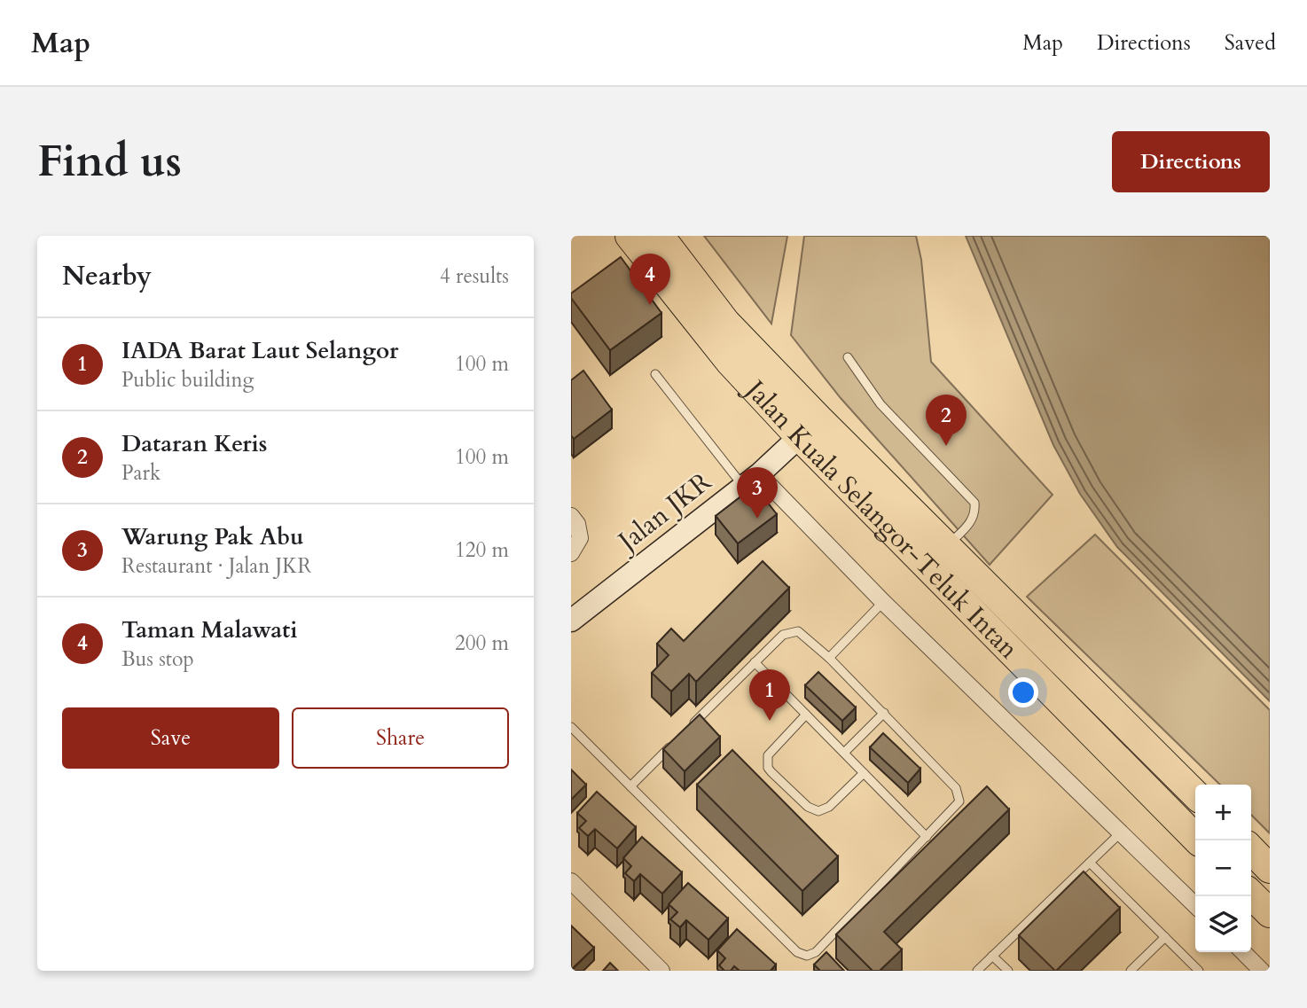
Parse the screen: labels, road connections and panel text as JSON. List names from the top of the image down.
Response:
{
  "streets": {
    "highway": ["Jalan Kuala Selangor-Teluk Intan"],
    "street": ["Jalan JKR"]
  },
  "crossings": [
    ["Jalan JKR", "Jalan Kuala Selangor-Teluk Intan"]
  ],
  "page": {
    "header": "Map",
    "nav": ["Map", "Directions", "Saved"],
    "buttons": [
      "Directions",
      ["Save", "Share"]
    ],
    "title": "Find us",
    "heading": ["Nearby", "4 results"],
    "pins": [
      "4",
      "2",
      "3",
      "1"
    ],
    "list": [
      {
        "mark": "1",
        "name": "IADA Barat Laut Selangor",
        "note": "Public building",
        "value": "100 m"
      },
      {
        "mark": "2",
        "name": "Dataran Keris",
        "note": "Park",
        "value": "100 m"
      },
      {
        "mark": "3",
        "name": "Warung Pak Abu",
        "note": "Restaurant · Jalan JKR",
        "value": "120 m"
      },
      {
        "mark": "4",
        "name": "Taman Malawati",
        "note": "Bus stop",
        "value": "200 m"
      }
    ],
    "map_buttons": ["+", "−"]
  }
}
